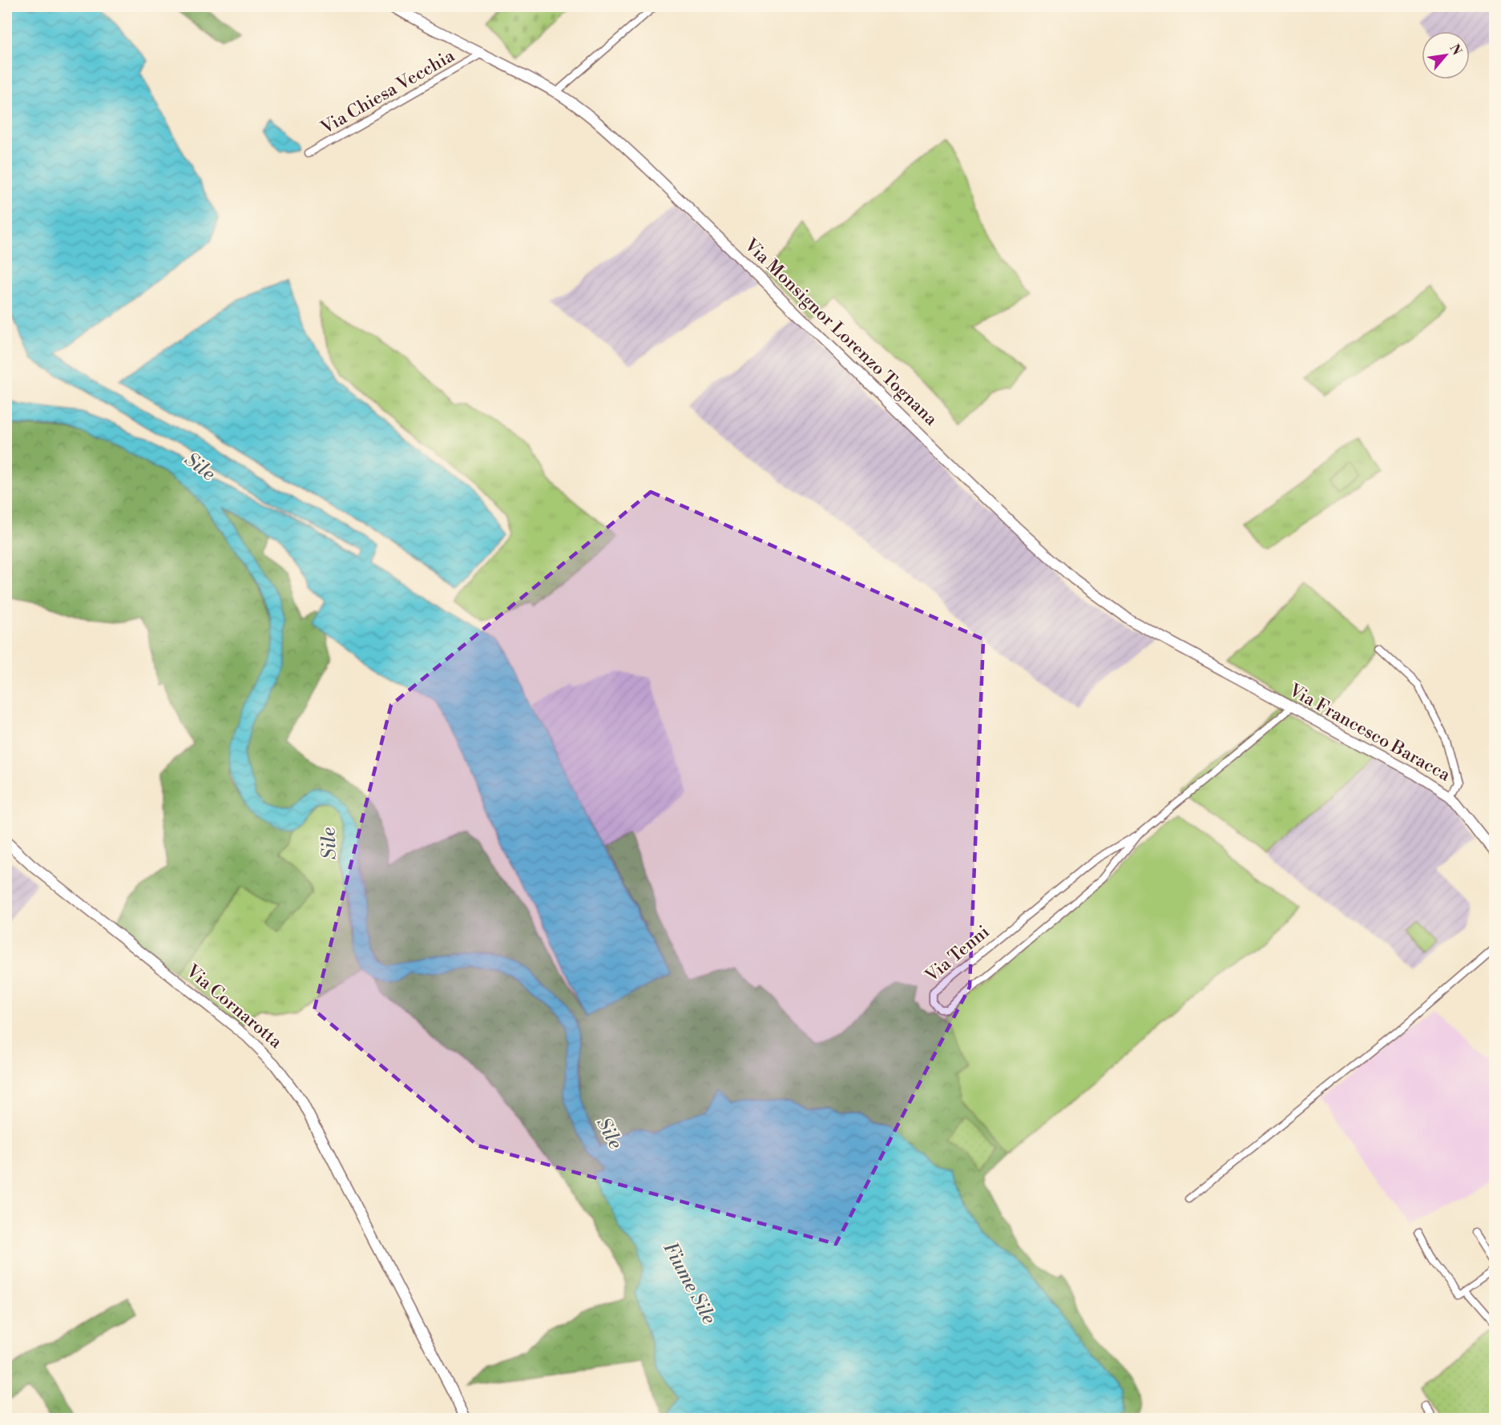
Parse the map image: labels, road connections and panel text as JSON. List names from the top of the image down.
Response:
{
  "streets": {
    "street": [
      "Via Chiesa Vecchia",
      "Via Monsignor Lorenzo Tognana",
      "Via Francesco Baracca",
      "Via Tenni",
      "Via Cornarotta"
    ]
  },
  "crossings": [
    ["Via Chiesa Vecchia", "Via Monsignor Lorenzo Tognana"],
    ["Via Monsignor Lorenzo Tognana", "Via Francesco Baracca"],
    ["Via Francesco Baracca", "Via Tenni"]
  ],
  "water": ["Sile", "Fiume Sile"],
  "north": "top right"
}
